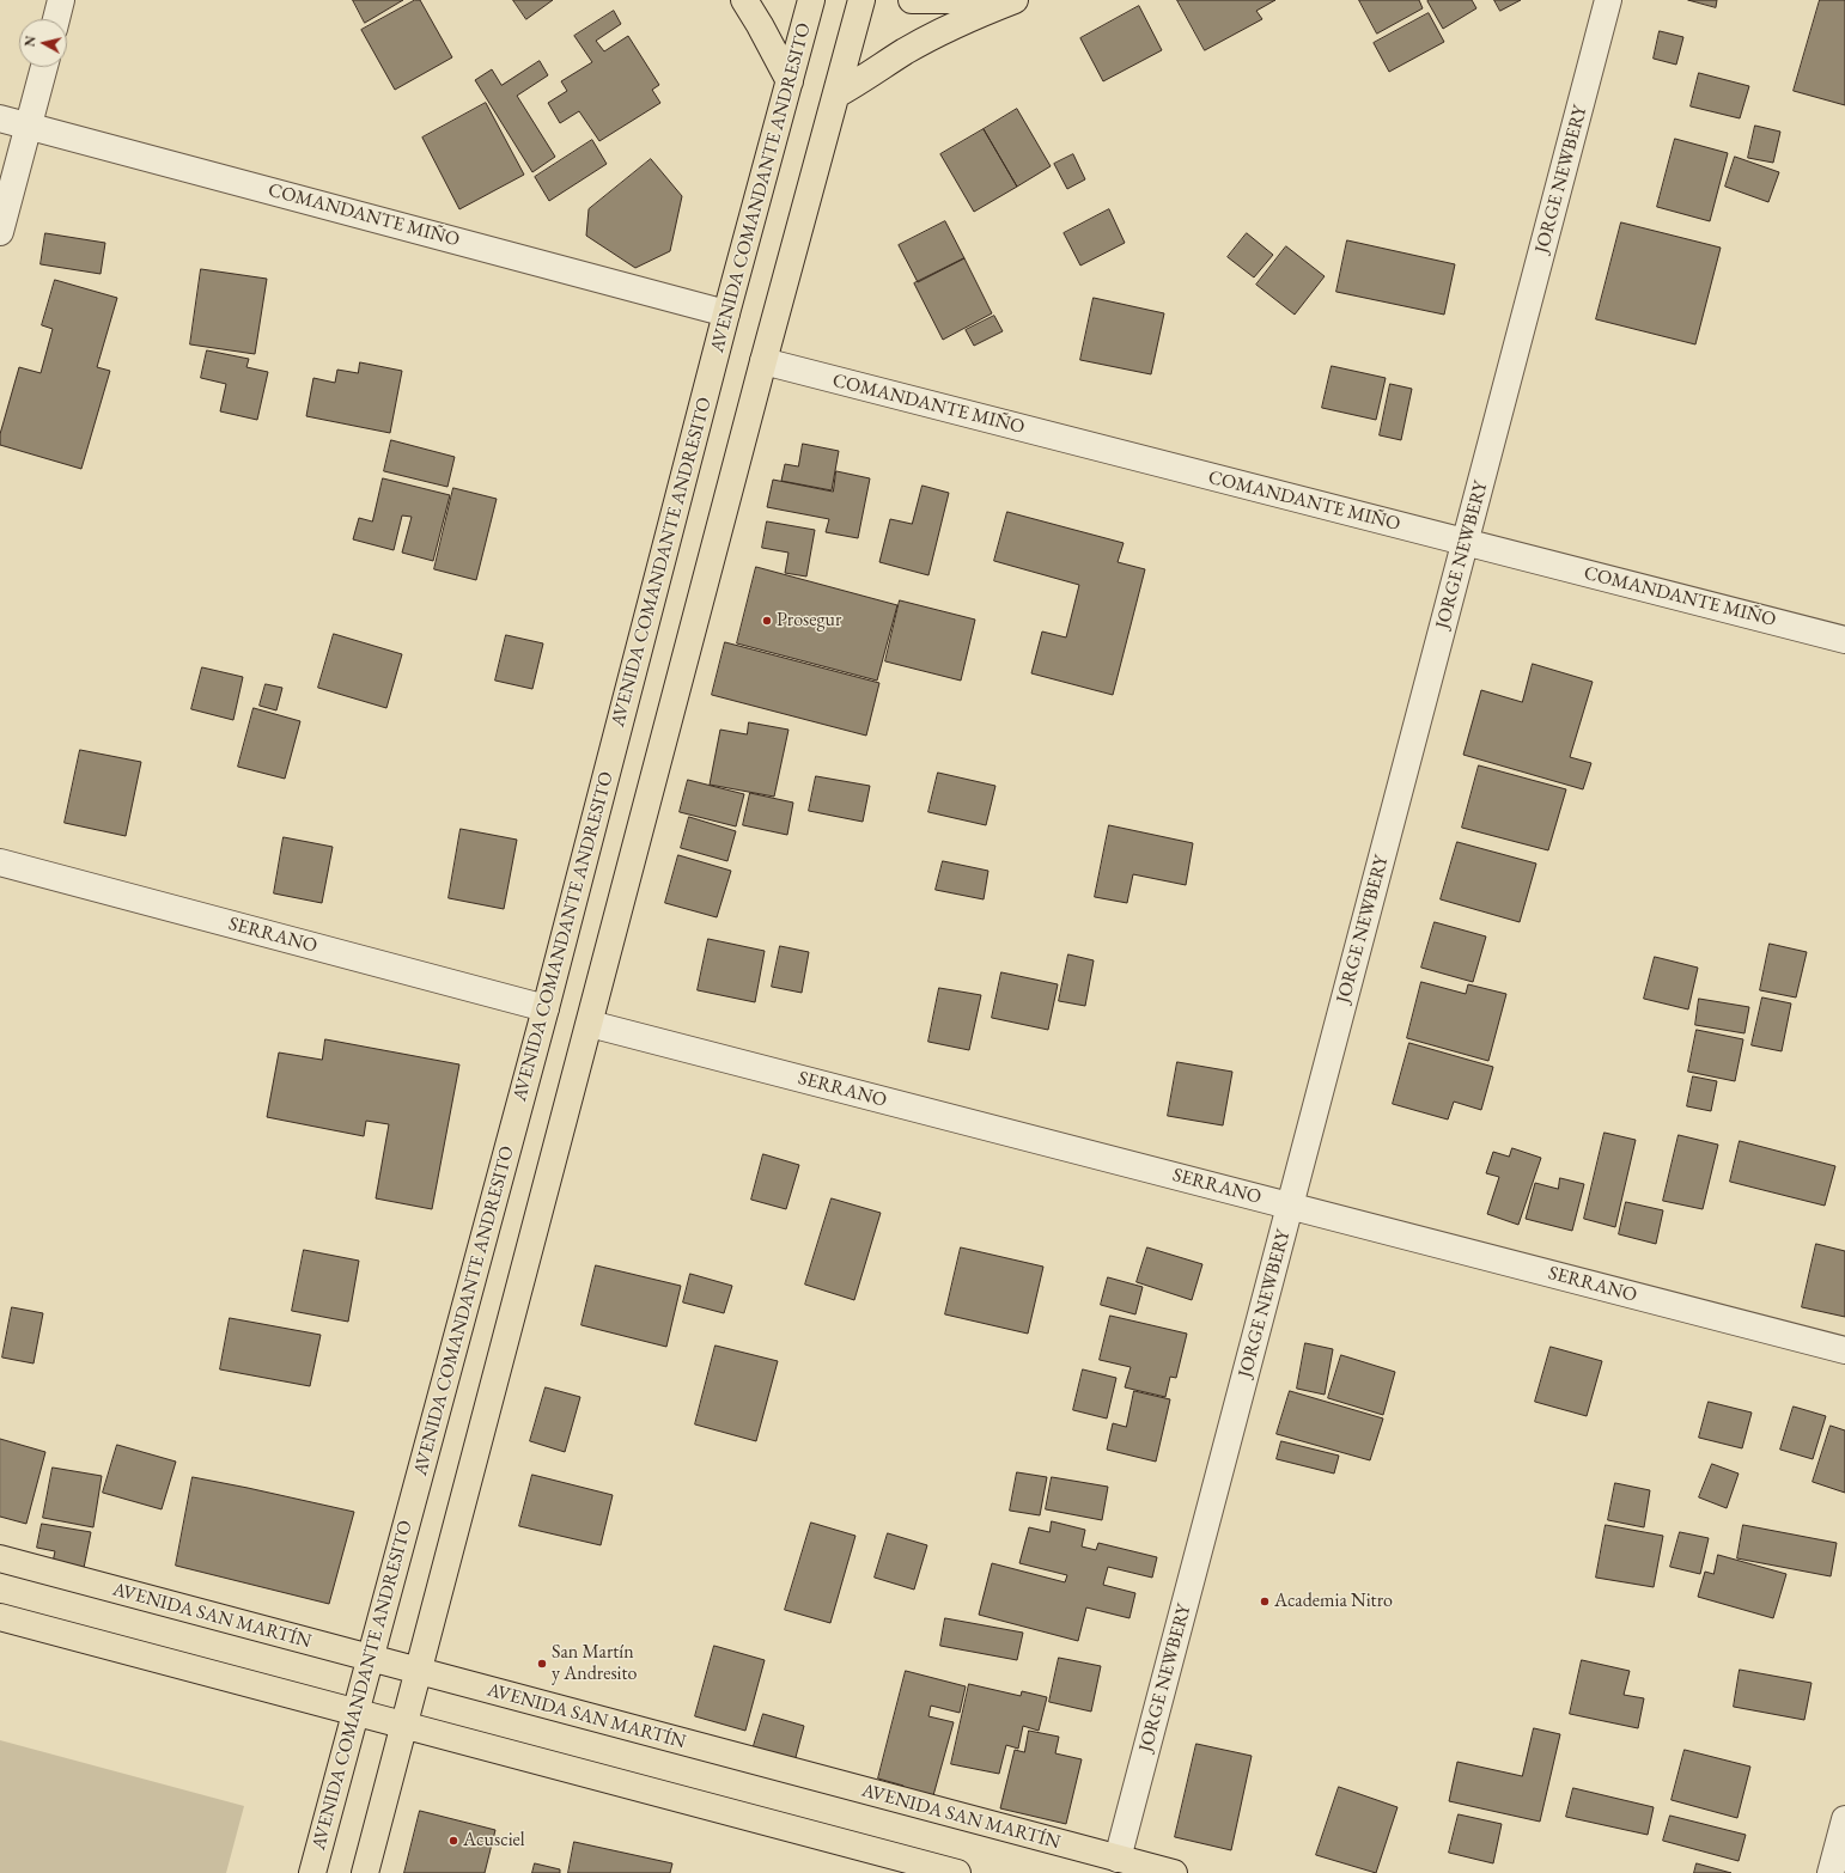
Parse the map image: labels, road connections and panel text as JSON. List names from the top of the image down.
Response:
{
  "streets": {
    "main road": ["AVENIDA COMANDANTE ANDRESITO", "AVENIDA SAN MARTÍN"],
    "street": ["JORGE NEWBERY", "COMANDANTE MIÑO", "SERRANO"]
  },
  "crossings": [
    ["JORGE NEWBERY", "COMANDANTE MIÑO"],
    ["JORGE NEWBERY", "SERRANO"],
    ["JORGE NEWBERY", "AVENIDA SAN MARTÍN"],
    ["AVENIDA COMANDANTE ANDRESITO", "COMANDANTE MIÑO"],
    ["AVENIDA COMANDANTE ANDRESITO", "SERRANO"],
    ["AVENIDA COMANDANTE ANDRESITO", "AVENIDA SAN MARTÍN"]
  ],
  "places": [
    "Prosegur",
    "Academia Nitro",
    "San Martín y Andresito",
    "Acusciel"
  ],
  "north": "left"
}
